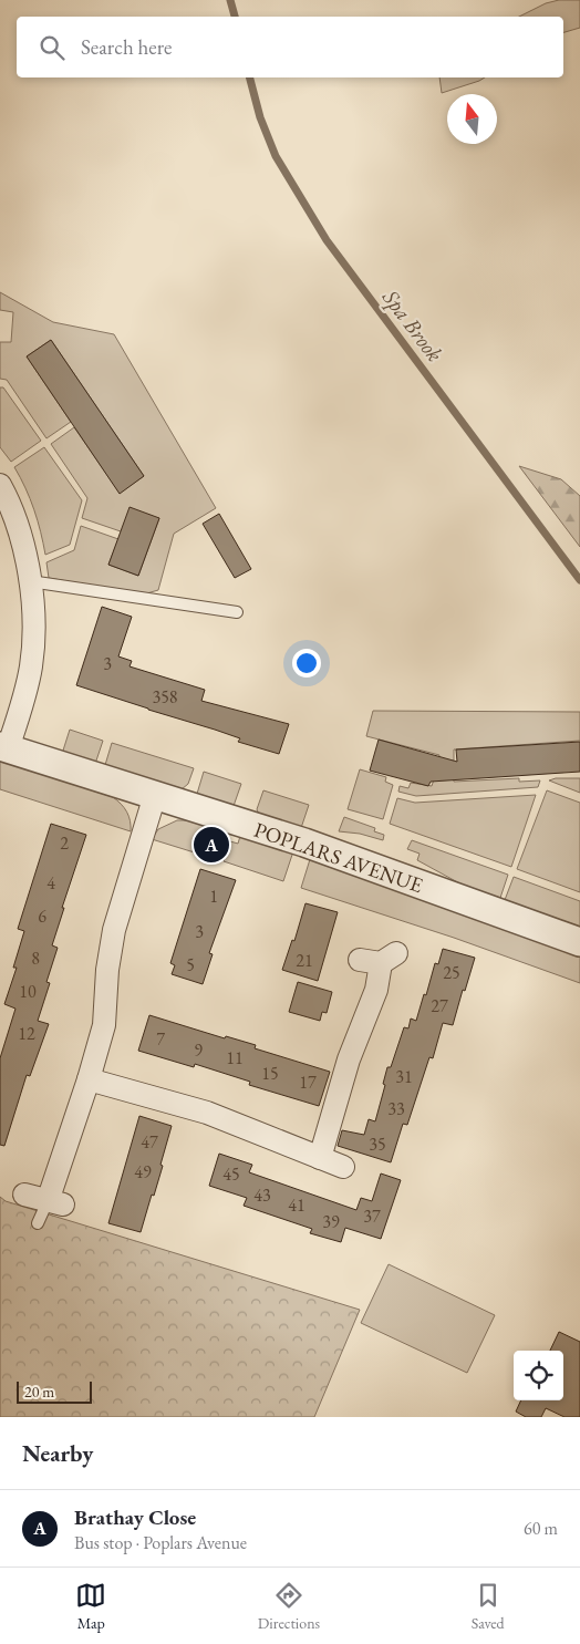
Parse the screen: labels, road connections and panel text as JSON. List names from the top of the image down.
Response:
{
  "streets": {
    "street": ["POPLARS AVENUE"]
  },
  "water": ["Spa Brook"],
  "house_numbers": [
    "3",
    "358",
    "2",
    "4",
    "1",
    "6",
    "3",
    "8",
    "21",
    "5",
    "25",
    "10",
    "27",
    "12",
    "7",
    "9",
    "11",
    "15",
    "31",
    "17",
    "33",
    "47",
    "35",
    "49",
    "45",
    "43",
    "41",
    "37",
    "39"
  ],
  "scale_bar": "20 m",
  "north": "top",
  "page": {
    "search": "Search here",
    "pins": "A",
    "scale": "20 m",
    "heading": "Nearby",
    "list": [
      {
        "mark": "A",
        "name": "Brathay Close",
        "note": "Bus stop · Poplars Avenue",
        "value": "60 m"
      }
    ],
    "nav": ["Map", "Directions", "Saved"]
  }
}
